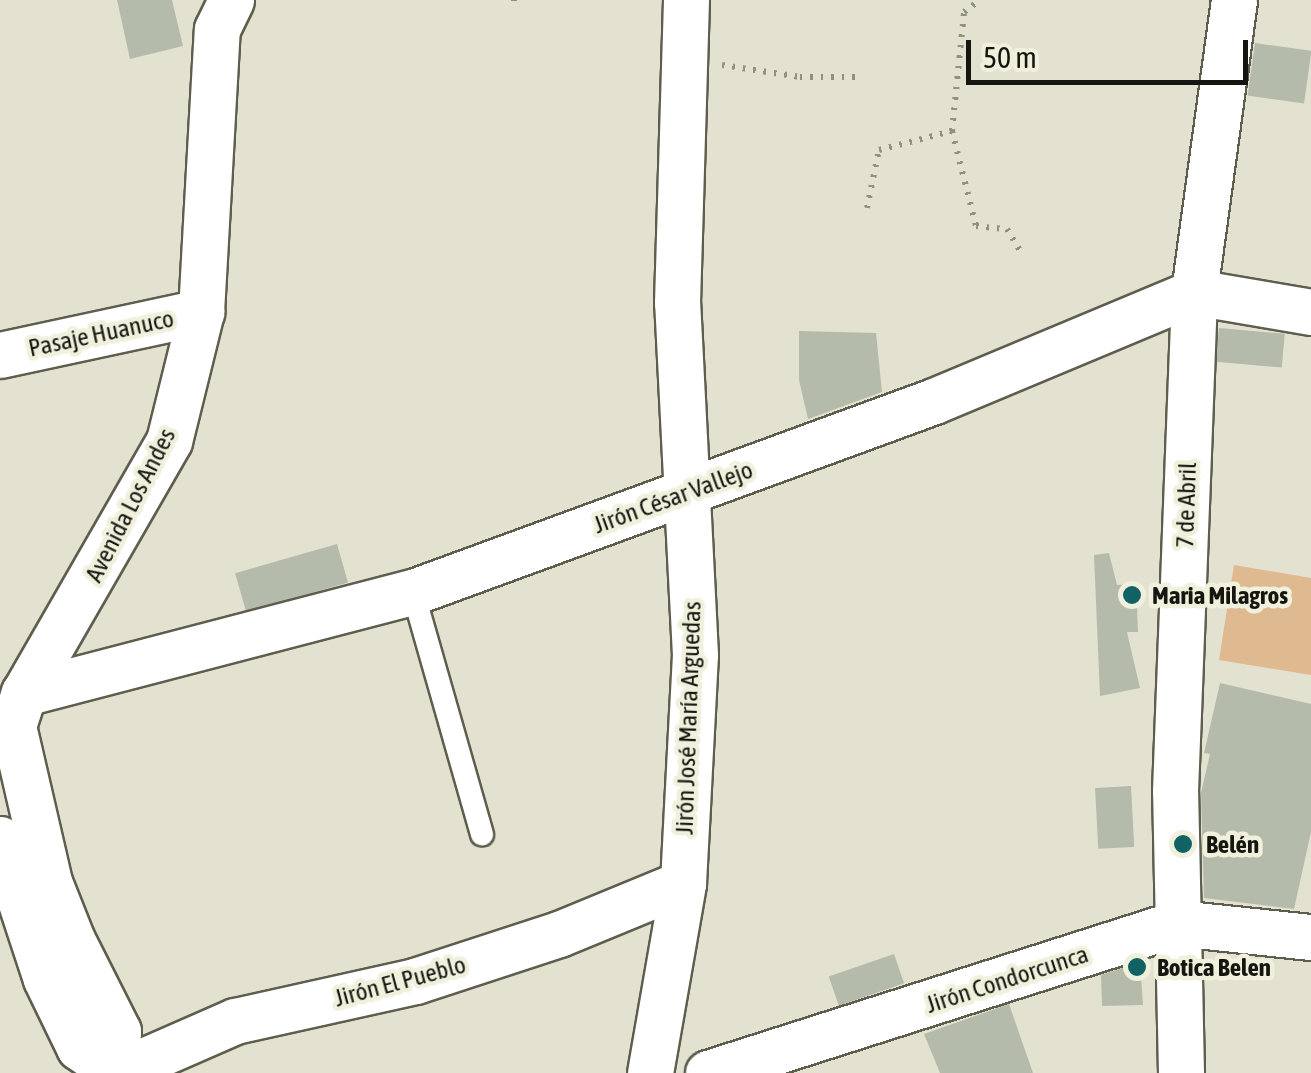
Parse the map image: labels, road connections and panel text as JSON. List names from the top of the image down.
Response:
{
  "streets": {
    "street": [
      "Pasaje Huanuco",
      "Jirón César Vallejo",
      "Avenida Los Andes",
      "7 de Abril",
      "Jirón José María Arguedas",
      "Jirón Condorcunca",
      "Jirón El Pueblo"
    ]
  },
  "crossings": [
    ["Pasaje Huanuco", "Avenida Los Andes"],
    ["Jirón César Vallejo", "Avenida Los Andes"],
    ["Jirón César Vallejo", "7 de Abril"],
    ["Jirón César Vallejo", "Jirón José María Arguedas"],
    ["7 de Abril", "Jirón Condorcunca"],
    ["Jirón José María Arguedas", "Jirón El Pueblo"]
  ],
  "places": ["Maria Milagros", "Belén", "Botica Belen"],
  "scale_bar": "50 m"
}
